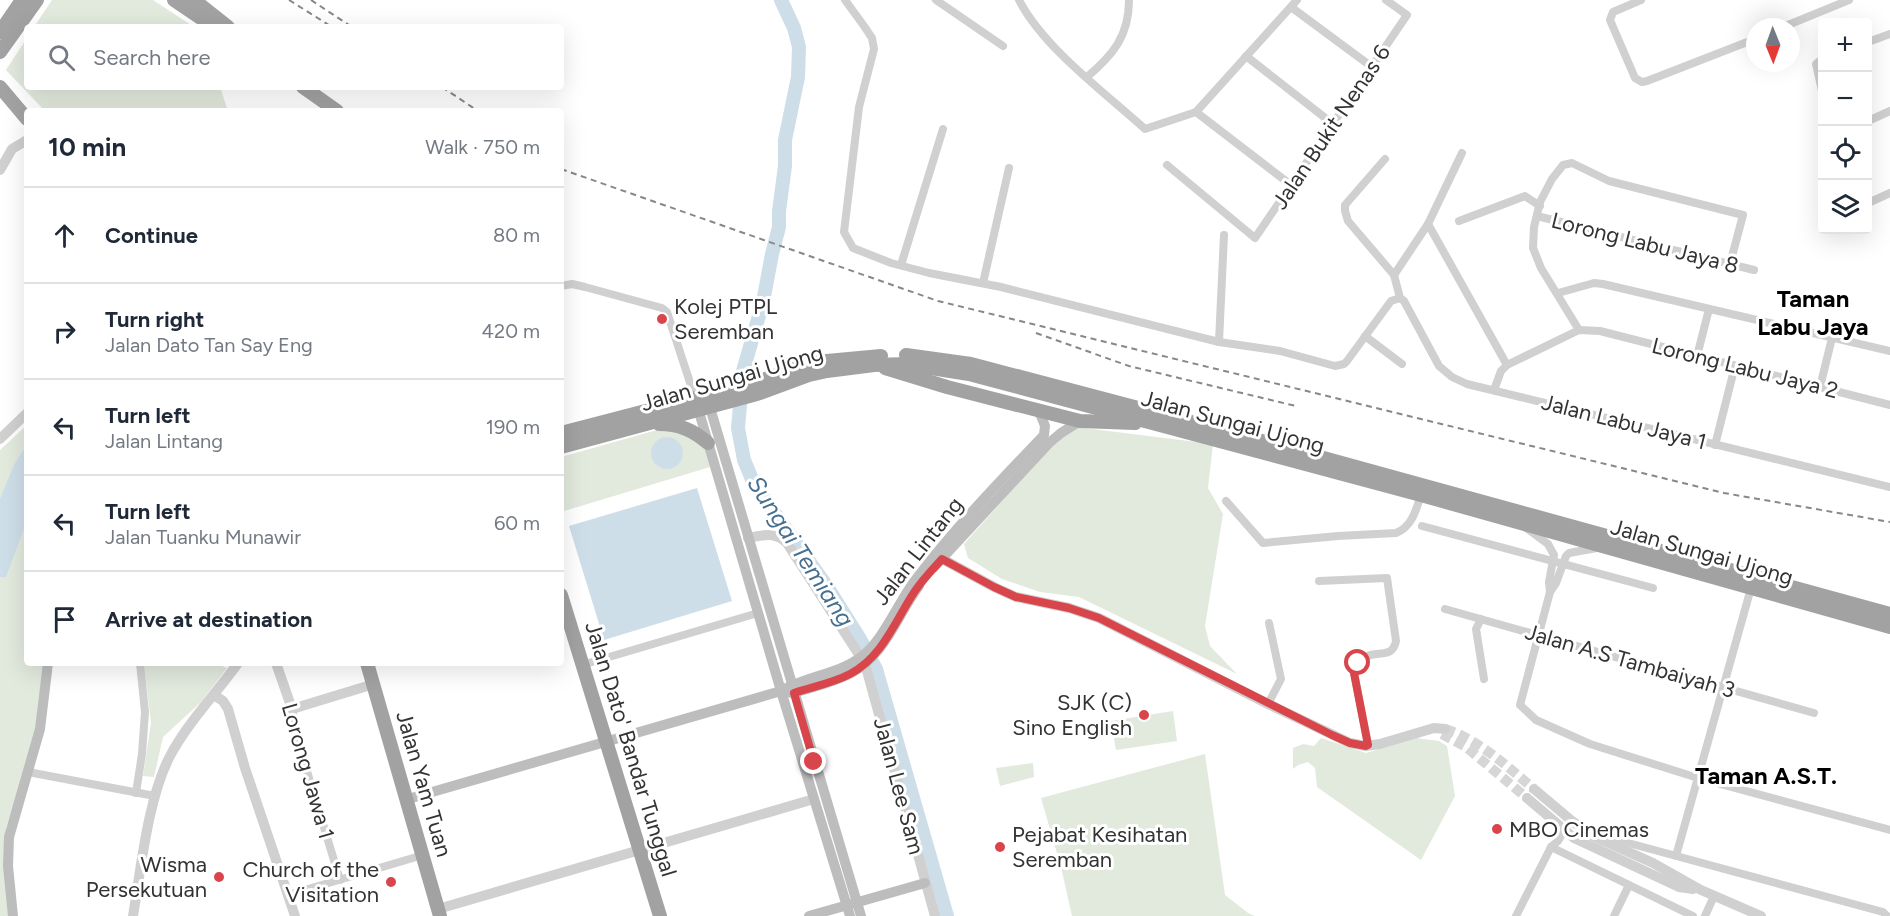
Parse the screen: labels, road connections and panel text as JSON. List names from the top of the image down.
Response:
{
  "streets": {
    "highway": ["Jalan Sungai Ujong", "Jalan Dato' Bandar Tunggal", "Jalan Yam Tuan"],
    "main road": ["Jalan Lintang"],
    "street": [
      "Jalan Bukit Nenas 6",
      "Lorong Labu Jaya 8",
      "Lorong Labu Jaya 2",
      "Jalan Labu Jaya 1",
      "Jalan A.S Tambaiyah 3",
      "Lorong Jawa 1",
      "Jalan Lee Sam"
    ]
  },
  "crossings": [
    ["Jalan Lintang", "Jalan Dato' Bandar Tunggal"],
    ["Jalan Lintang", "Jalan Yam Tuan"],
    ["Jalan Lintang", "Jalan Lee Sam"]
  ],
  "districts": ["Taman Labu Jaya", "Taman A.S.T."],
  "water": ["Sungai Temiang"],
  "places": [
    "Kolej PTPL Seremban",
    "SJK (C) Sino English",
    "MBO Cinemas",
    "Pejabat Kesihatan Seremban",
    "Wisma Persekutuan",
    "Church of the Visitation"
  ],
  "north": "bottom",
  "page": {
    "map_buttons": ["+", "−"],
    "search": "Search here",
    "heading": ["10 min", "Walk · 750 m"],
    "list": [
      ["Continue", "80 m"],
      ["Turn right", "Jalan Dato Tan Say Eng", "420 m"],
      ["Turn left", "Jalan Lintang", "190 m"],
      ["Turn left", "Jalan Tuanku Munawir", "60 m"],
      "Arrive at destination"
    ]
  }
}
